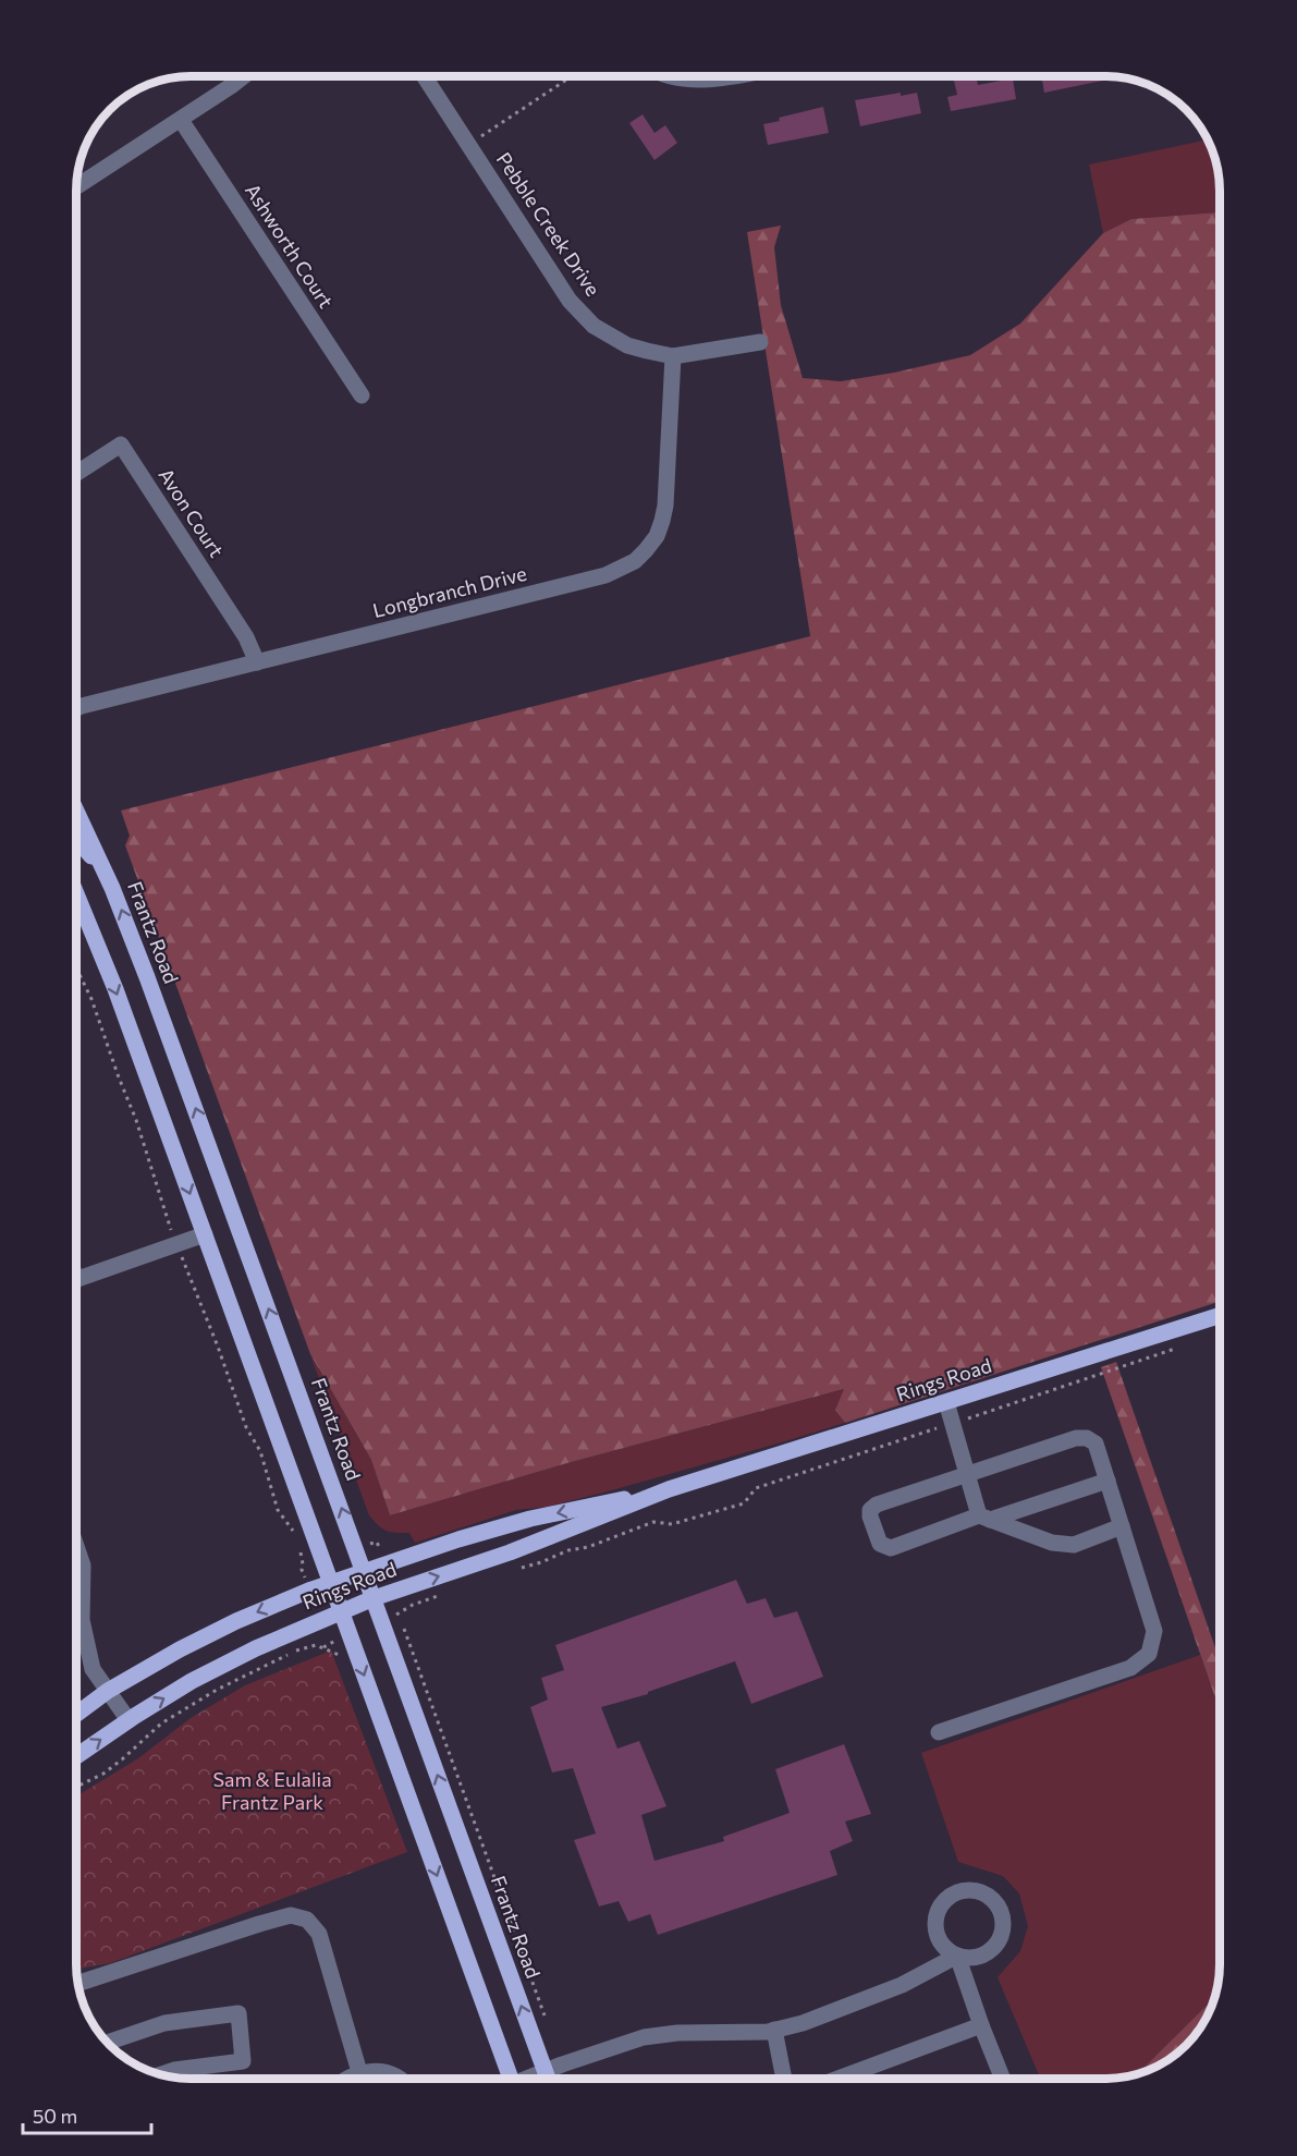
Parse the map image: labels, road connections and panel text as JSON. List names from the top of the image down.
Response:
{
  "streets": {
    "main road": ["Frantz Road", "Rings Road"],
    "street": [
      "Pebble Creek Drive",
      "Ashworth Court",
      "Avon Court",
      "Longbranch Drive"
    ]
  },
  "crossings": [
    ["Pebble Creek Drive", "Longbranch Drive"],
    ["Avon Court", "Longbranch Drive"],
    ["Frantz Road", "Rings Road"]
  ],
  "parks": ["Sam & Eulalia Frantz Park"],
  "scale_bar": "50 m"
}
